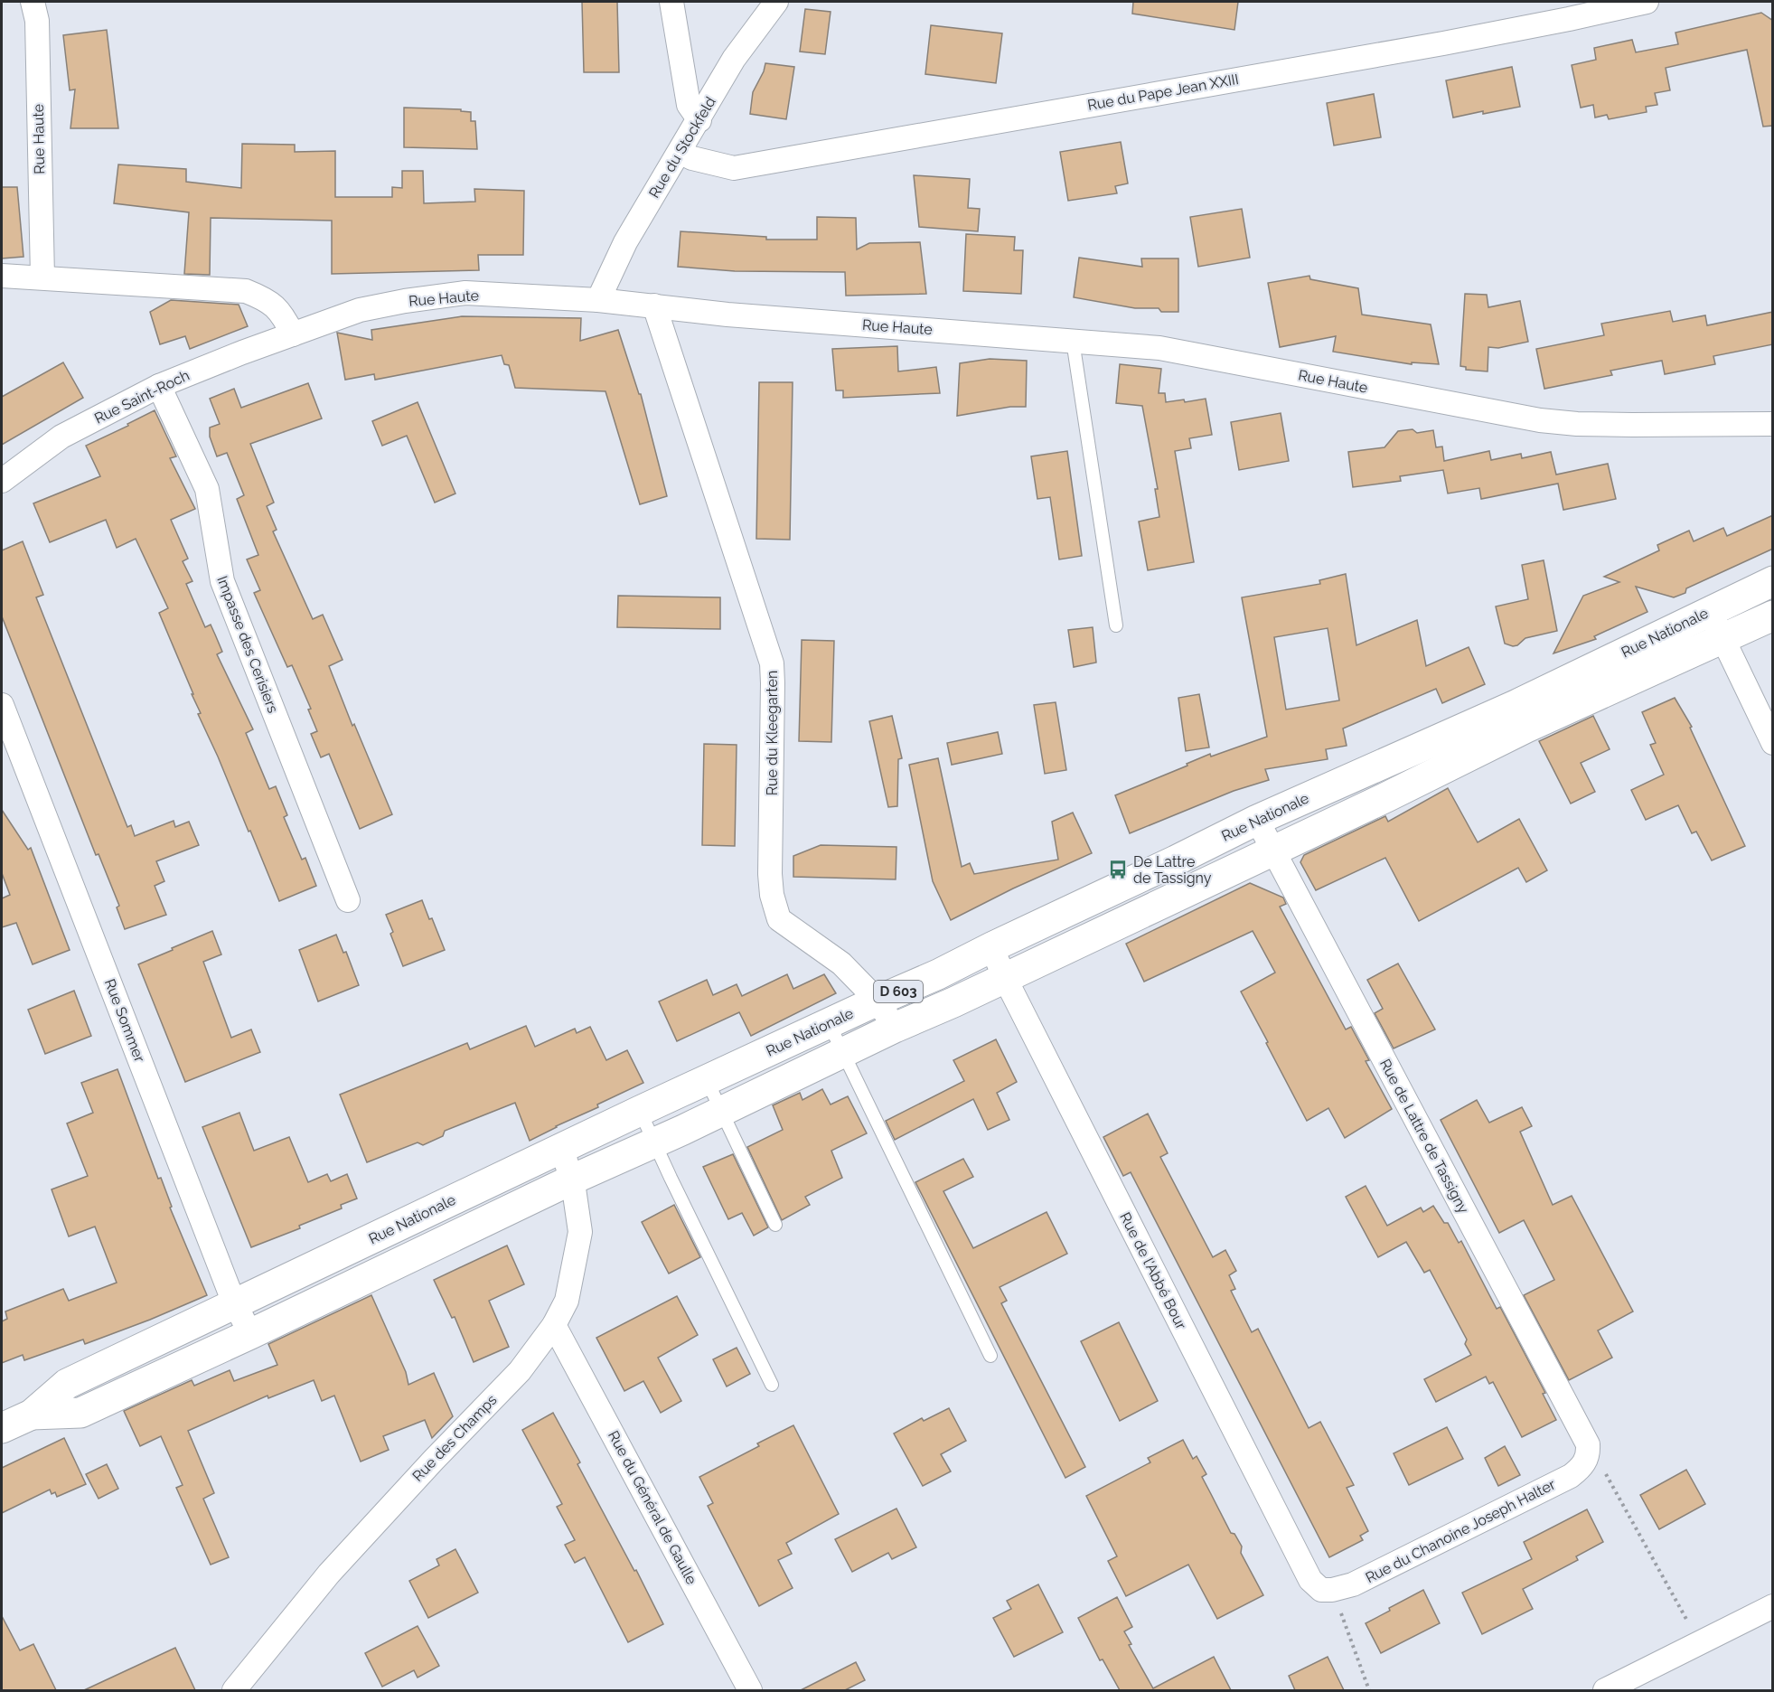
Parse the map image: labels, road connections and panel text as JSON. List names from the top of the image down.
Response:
{
  "streets": {
    "main road": ["Rue Nationale", "D 603"],
    "street": [
      "Rue du Pape Jean XXIII",
      "Rue Haute",
      "Rue du Stockfeld",
      "Rue Saint-Roch",
      "Impasse des Cerisiers",
      "Rue du Kleegarten",
      "Rue Sommer",
      "Rue de Lattre de Tassigny",
      "Rue de l'Abbé Bour",
      "Rue des Champs",
      "Rue du Général de Gaulle",
      "Rue du Chanoine Joseph Halter"
    ]
  },
  "crossings": [
    ["Rue du Pape Jean XXIII", "Rue du Stockfeld"],
    ["Rue Haute", "Rue du Stockfeld"],
    ["Rue Haute", "Rue Saint-Roch"],
    ["Rue Haute", "Rue du Kleegarten"],
    ["Rue Saint-Roch", "Impasse des Cerisiers"],
    ["Rue Nationale", "Rue du Kleegarten"],
    ["Rue Nationale", "Rue Sommer"],
    ["Rue Nationale", "Rue de Lattre de Tassigny"],
    ["Rue Nationale", "Rue de l'Abbé Bour"],
    ["Rue Nationale", "Rue des Champs"],
    ["Rue de Lattre de Tassigny", "Rue du Chanoine Joseph Halter"],
    ["Rue de l'Abbé Bour", "Rue du Chanoine Joseph Halter"],
    ["Rue des Champs", "Rue du Général de Gaulle"]
  ],
  "places": {
    "bus stop": ["De Lattre de Tassigny"]
  }
}
